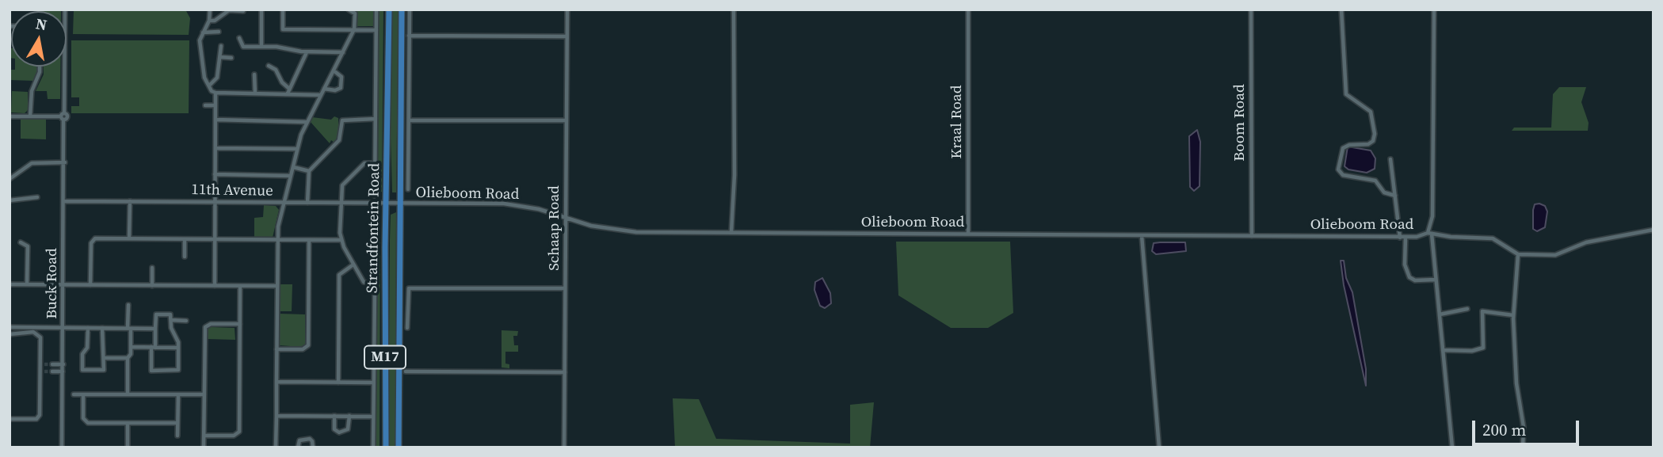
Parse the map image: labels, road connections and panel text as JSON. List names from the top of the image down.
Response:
{
  "streets": {
    "main road": ["Strandfontein Road", "M17"],
    "street": [
      "Kraal Road",
      "Boom Road",
      "11th Avenue",
      "Olieboom Road",
      "Schaap Road",
      "Buck Road"
    ]
  },
  "crossings": [
    ["Kraal Road", "Olieboom Road"],
    ["Boom Road", "Olieboom Road"],
    ["11th Avenue", "Olieboom Road"],
    ["11th Avenue", "Strandfontein Road"],
    ["11th Avenue", "Buck Road"],
    ["Olieboom Road", "Strandfontein Road"],
    ["Olieboom Road", "Schaap Road"]
  ],
  "scale_bar": "200 m",
  "north": "top"
}
